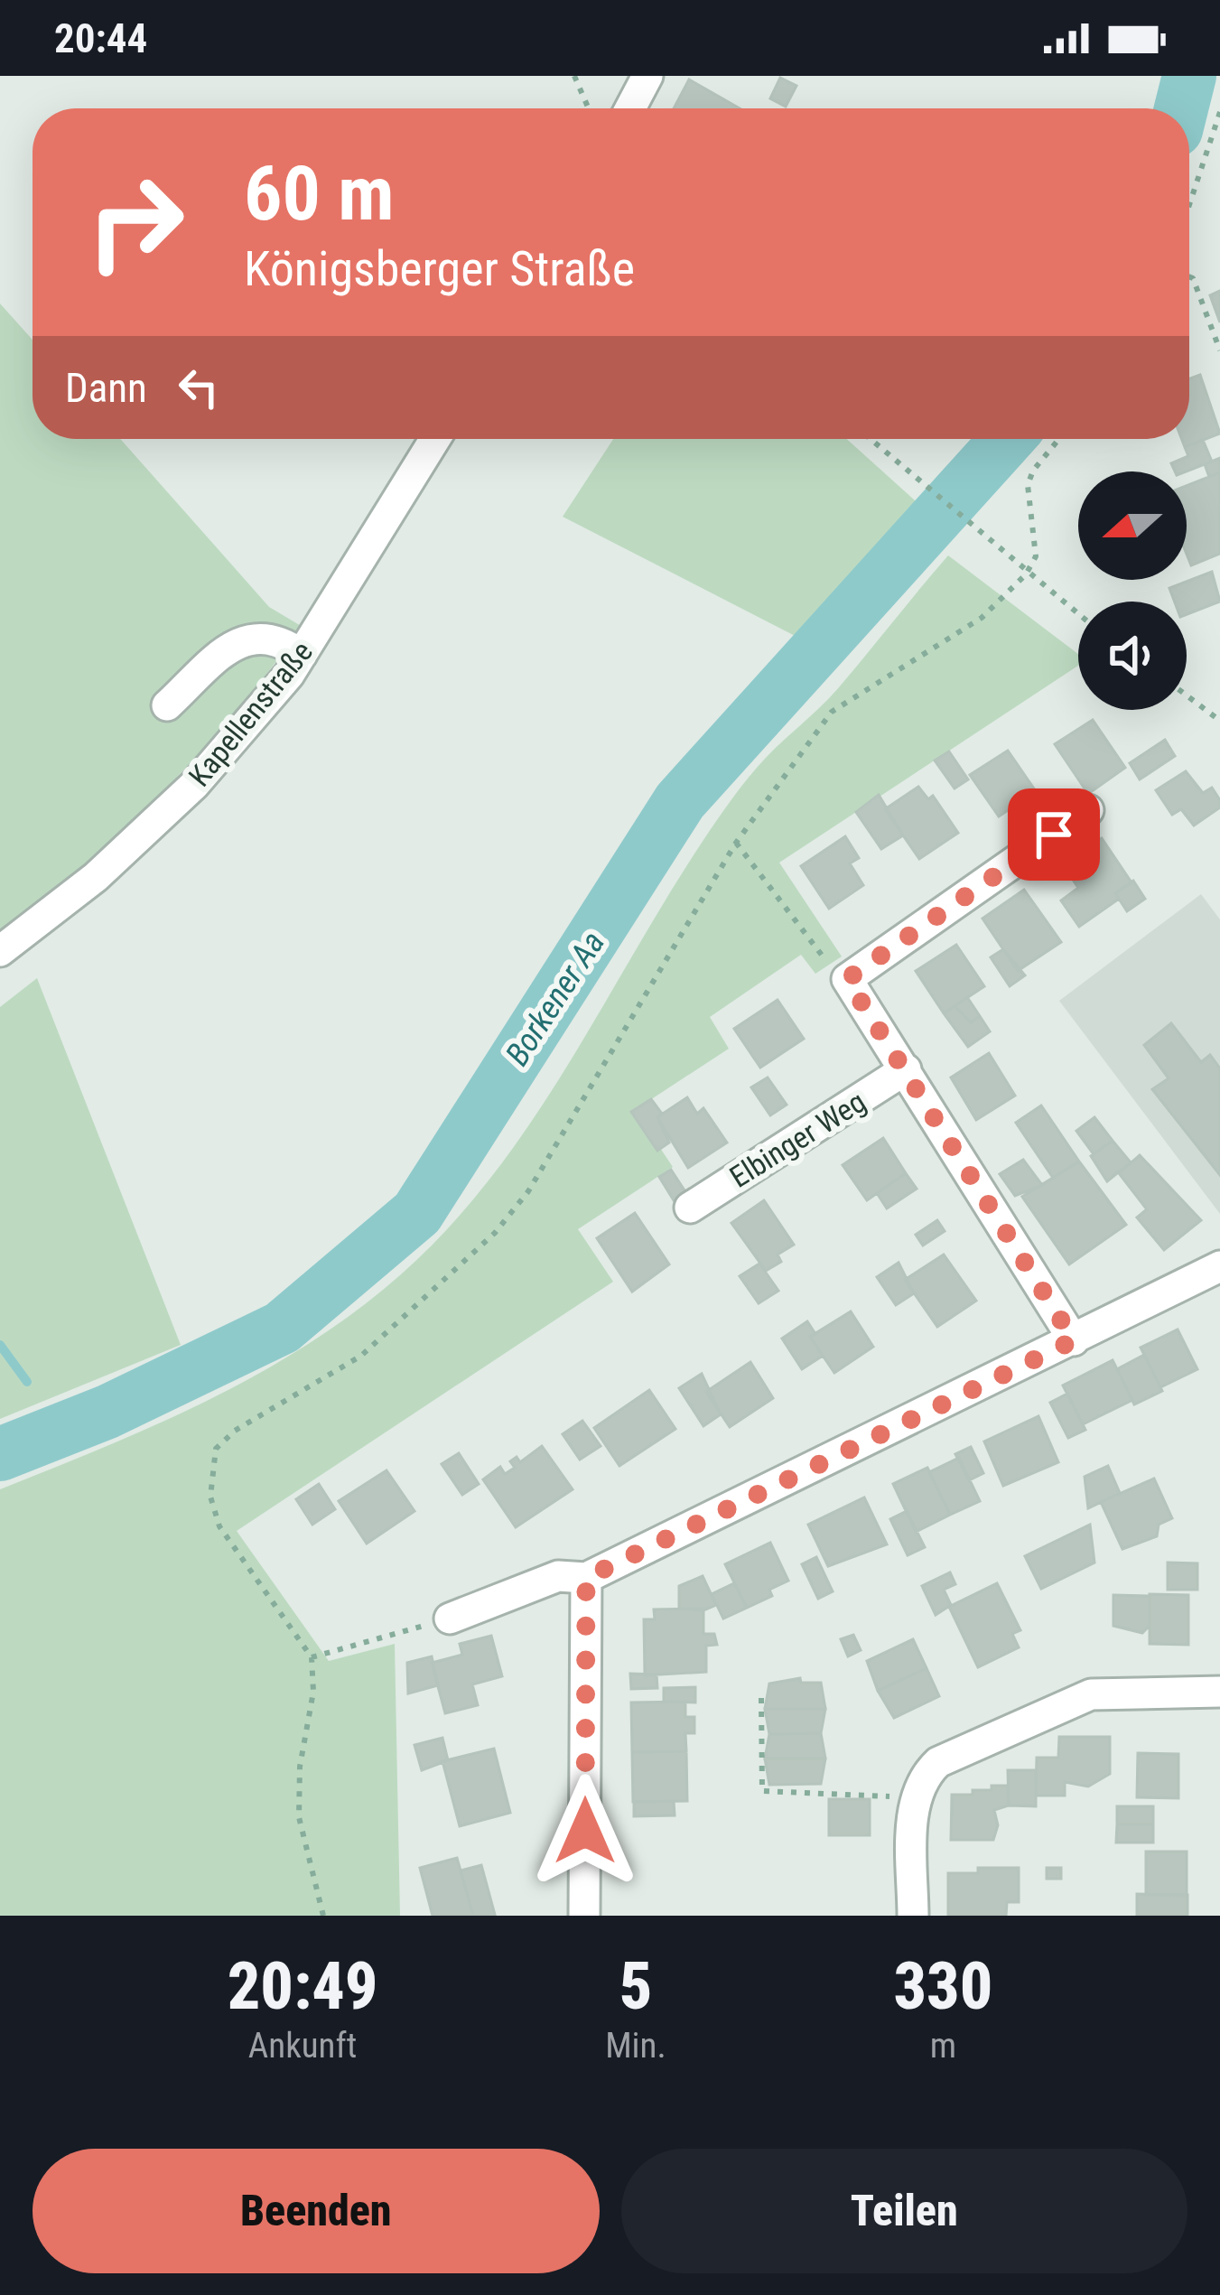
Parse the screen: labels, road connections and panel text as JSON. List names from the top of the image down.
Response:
{
  "streets": {
    "street": ["Kapellenstraße", "Elbinger Weg"]
  },
  "water": ["Borkener Aa"],
  "north": "left",
  "page": {
    "status": "20:44",
    "turn": ["60 m", "Königsberger Straße"],
    "then": "Dann",
    "eta": [
      "20:49",
      "Ankunft",
      "5",
      "Min.",
      "330",
      "m"
    ],
    "buttons": ["Beenden", "Teilen"]
  }
}
